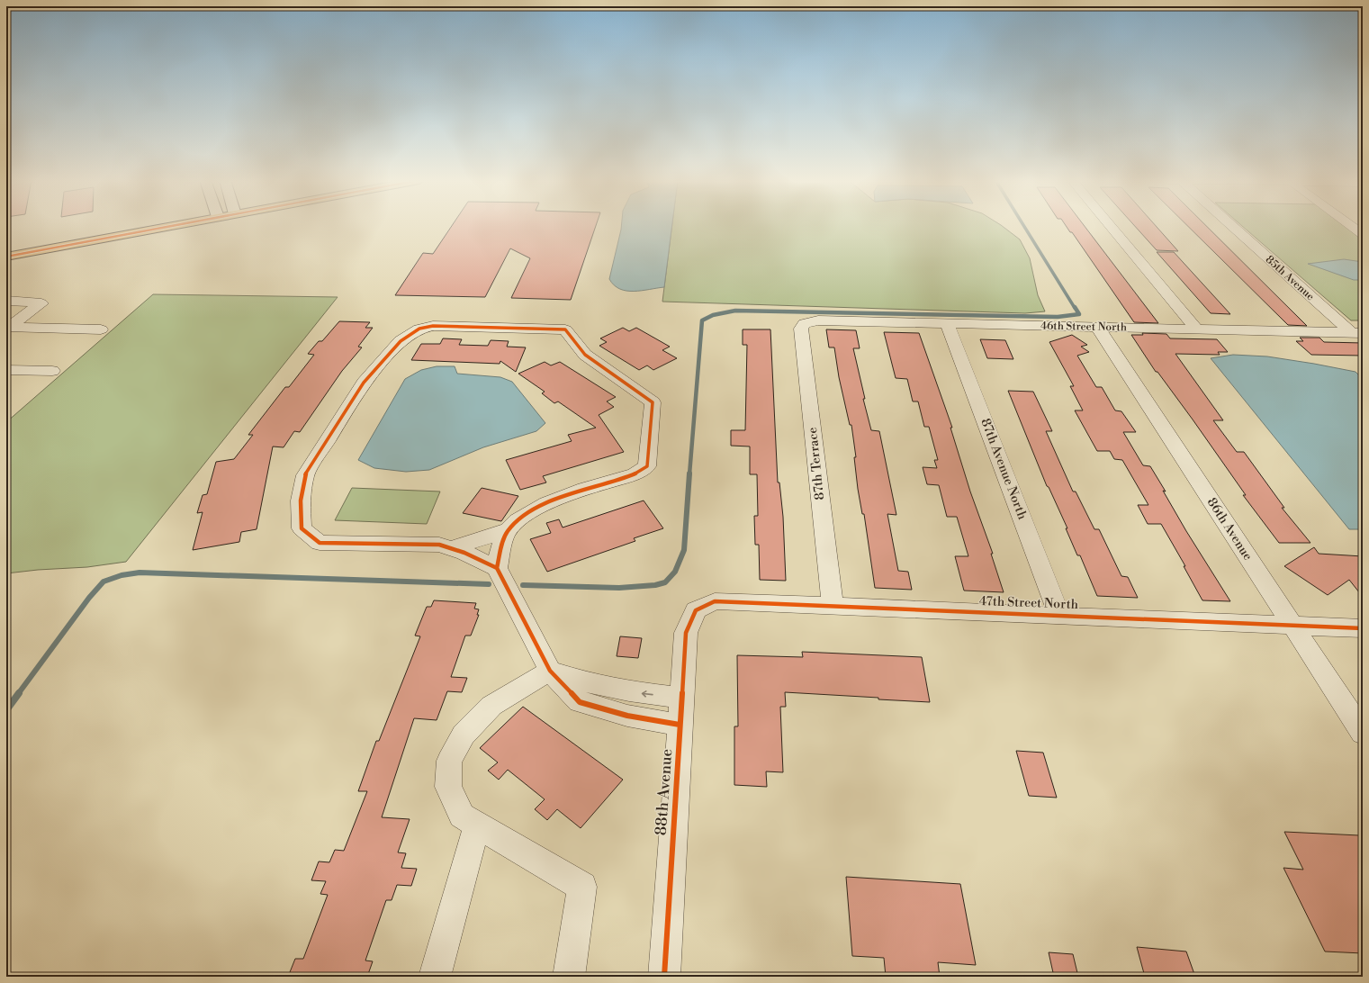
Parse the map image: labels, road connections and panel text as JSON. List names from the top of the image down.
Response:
{
  "streets": {
    "street": [
      "85th Avenue",
      "46th Street North",
      "87th Terrace",
      "87th Avenue North",
      "86th Avenue",
      "47th Street North",
      "88th Avenue"
    ]
  },
  "crossings": [
    ["85th Avenue", "46th Street North"],
    ["46th Street North", "87th Terrace"],
    ["46th Street North", "87th Avenue North"],
    ["46th Street North", "86th Avenue"],
    ["87th Terrace", "47th Street North"],
    ["87th Avenue North", "47th Street North"],
    ["86th Avenue", "47th Street North"],
    ["47th Street North", "88th Avenue"]
  ]
}
